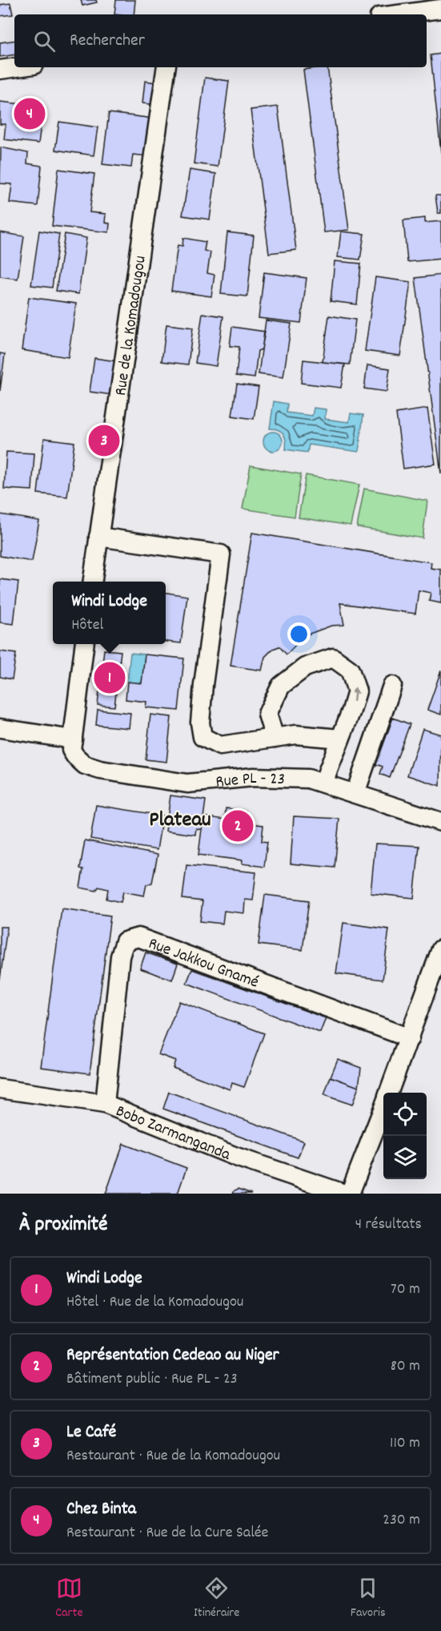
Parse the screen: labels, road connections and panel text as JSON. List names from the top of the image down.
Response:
{
  "streets": {
    "street": [
      "Rue de la Komadougou",
      "Rue PL - 23",
      "Rue Jakkou Gnamé",
      "Bobo Zarmanganda"
    ]
  },
  "crossings": [
    ["Rue Jakkou Gnamé", "Bobo Zarmanganda"]
  ],
  "districts": ["Plateau"],
  "page": {
    "search": "Rechercher",
    "pins": [
      "4",
      "3",
      "1",
      "2"
    ],
    "popup": ["Windi Lodge", "Hôtel"],
    "heading": ["À proximité", "4 résultats"],
    "list": [
      {
        "mark": "1",
        "name": "Windi Lodge",
        "note": "Hôtel · Rue de la Komadougou",
        "value": "70 m"
      },
      {
        "mark": "2",
        "name": "Représentation Cedeao au Niger",
        "note": "Bâtiment public · Rue PL - 23",
        "value": "80 m"
      },
      {
        "mark": "3",
        "name": "Le Café",
        "note": "Restaurant · Rue de la Komadougou",
        "value": "110 m"
      },
      {
        "mark": "4",
        "name": "Chez Binta",
        "note": "Restaurant · Rue de la Cure Salée",
        "value": "230 m"
      }
    ],
    "nav": ["Carte", "Itinéraire", "Favoris"]
  }
}
